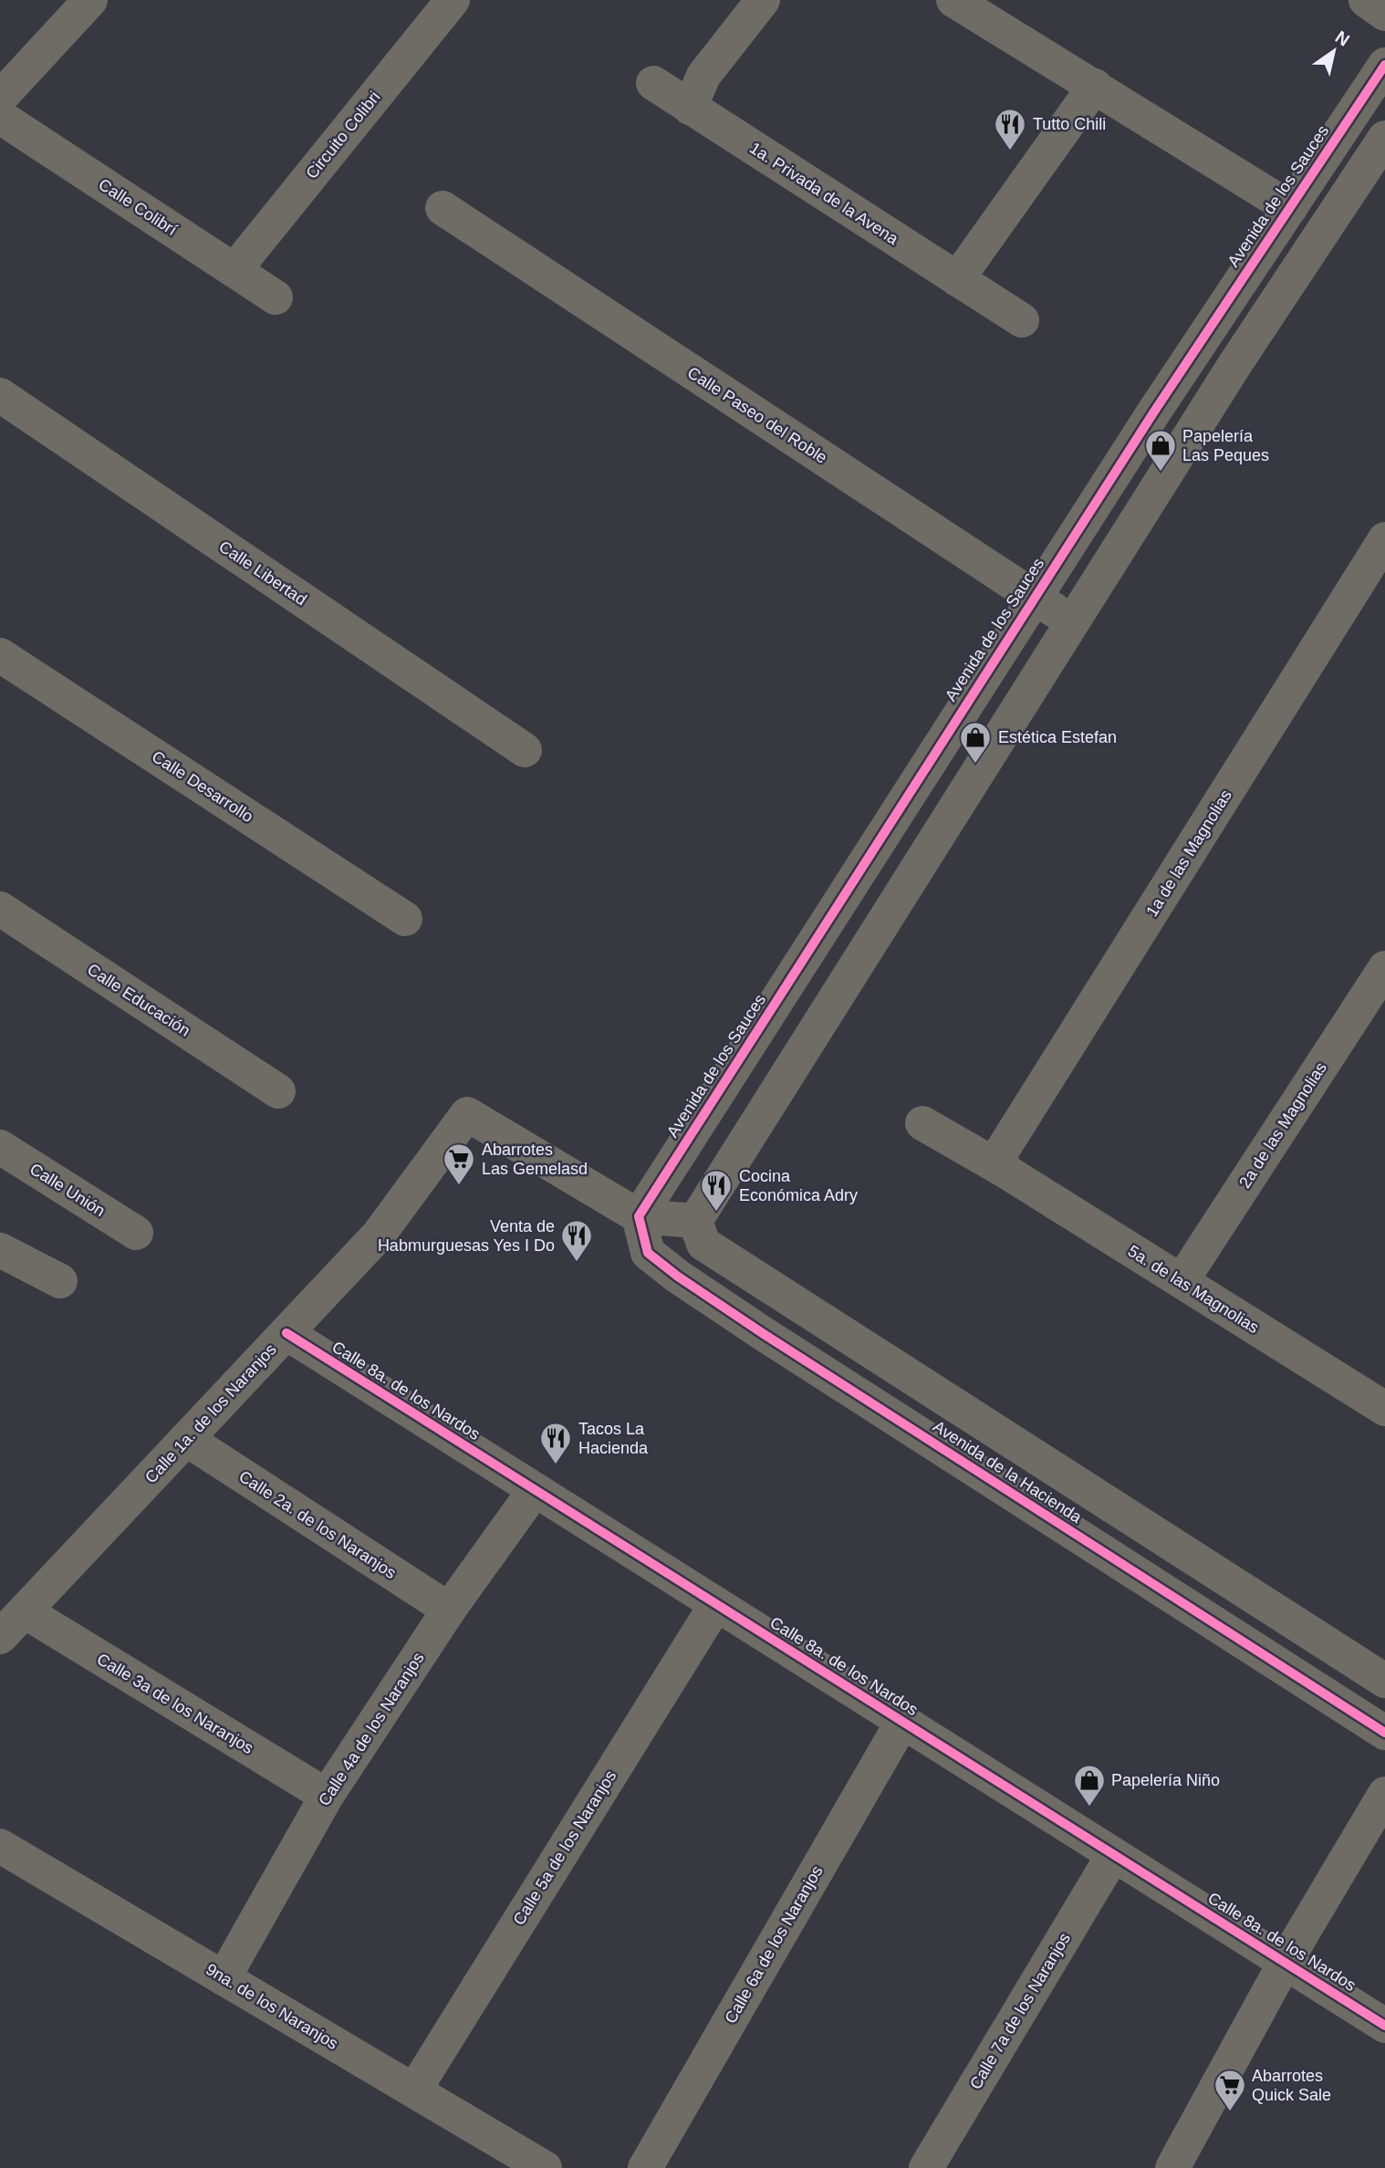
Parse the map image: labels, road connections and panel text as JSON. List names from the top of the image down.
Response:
{
  "streets": {
    "street": [
      "Circuito Colibri",
      "1a. Privada de la Avena",
      "Avenida de los Sauces",
      "Calle Colibrí",
      "Calle Paseo del Roble",
      "Calle Libertad",
      "Calle Desarrollo",
      "1a de las Magnolias",
      "Calle Educación",
      "2a de las Magnolias",
      "Calle Unión",
      "5a. de las Magnolias",
      "Calle 8a. de los Nardos",
      "Calle 1a. de los Naranjos",
      "Avenida de la Hacienda",
      "Calle 2a. de los Naranjos",
      "Calle 3a de los Naranjos",
      "Calle 4a de los Naranjos",
      "Calle 5a de los Naranjos",
      "Calle 6a de los Naranjos",
      "9na. de los Naranjos",
      "Calle 7a de los Naranjos"
    ]
  },
  "crossings": [
    ["Circuito Colibri", "Calle Colibrí"],
    ["Avenida de los Sauces", "Calle Paseo del Roble"],
    ["Avenida de los Sauces", "Calle 1a. de los Naranjos"],
    ["Avenida de los Sauces", "Avenida de la Hacienda"],
    ["1a de las Magnolias", "5a. de las Magnolias"],
    ["2a de las Magnolias", "5a. de las Magnolias"],
    ["Calle 8a. de los Nardos", "Calle 1a. de los Naranjos"],
    ["Calle 8a. de los Nardos", "Calle 4a de los Naranjos"],
    ["Calle 8a. de los Nardos", "Calle 5a de los Naranjos"],
    ["Calle 8a. de los Nardos", "Calle 6a de los Naranjos"],
    ["Calle 8a. de los Nardos", "Calle 7a de los Naranjos"],
    ["Calle 1a. de los Naranjos", "Avenida de la Hacienda"],
    ["Calle 1a. de los Naranjos", "Calle 2a. de los Naranjos"],
    ["Calle 1a. de los Naranjos", "Calle 3a de los Naranjos"],
    ["Calle 2a. de los Naranjos", "Calle 4a de los Naranjos"],
    ["Calle 3a de los Naranjos", "Calle 4a de los Naranjos"],
    ["Calle 4a de los Naranjos", "9na. de los Naranjos"],
    ["Calle 5a de los Naranjos", "9na. de los Naranjos"]
  ],
  "places": {
    "restaurant": [
      "Tutto Chili",
      "Cocina Económica Adry",
      "Venta de Habmurguesas Yes I Do",
      "Tacos La Hacienda"
    ],
    "shop": ["Papelería Las Peques", "Estética Estefan", "Papelería Niño"],
    "supermarket": ["Abarrotes Las Gemelasd", "Abarrotes Quick Sale"]
  },
  "north": "top right"
}
